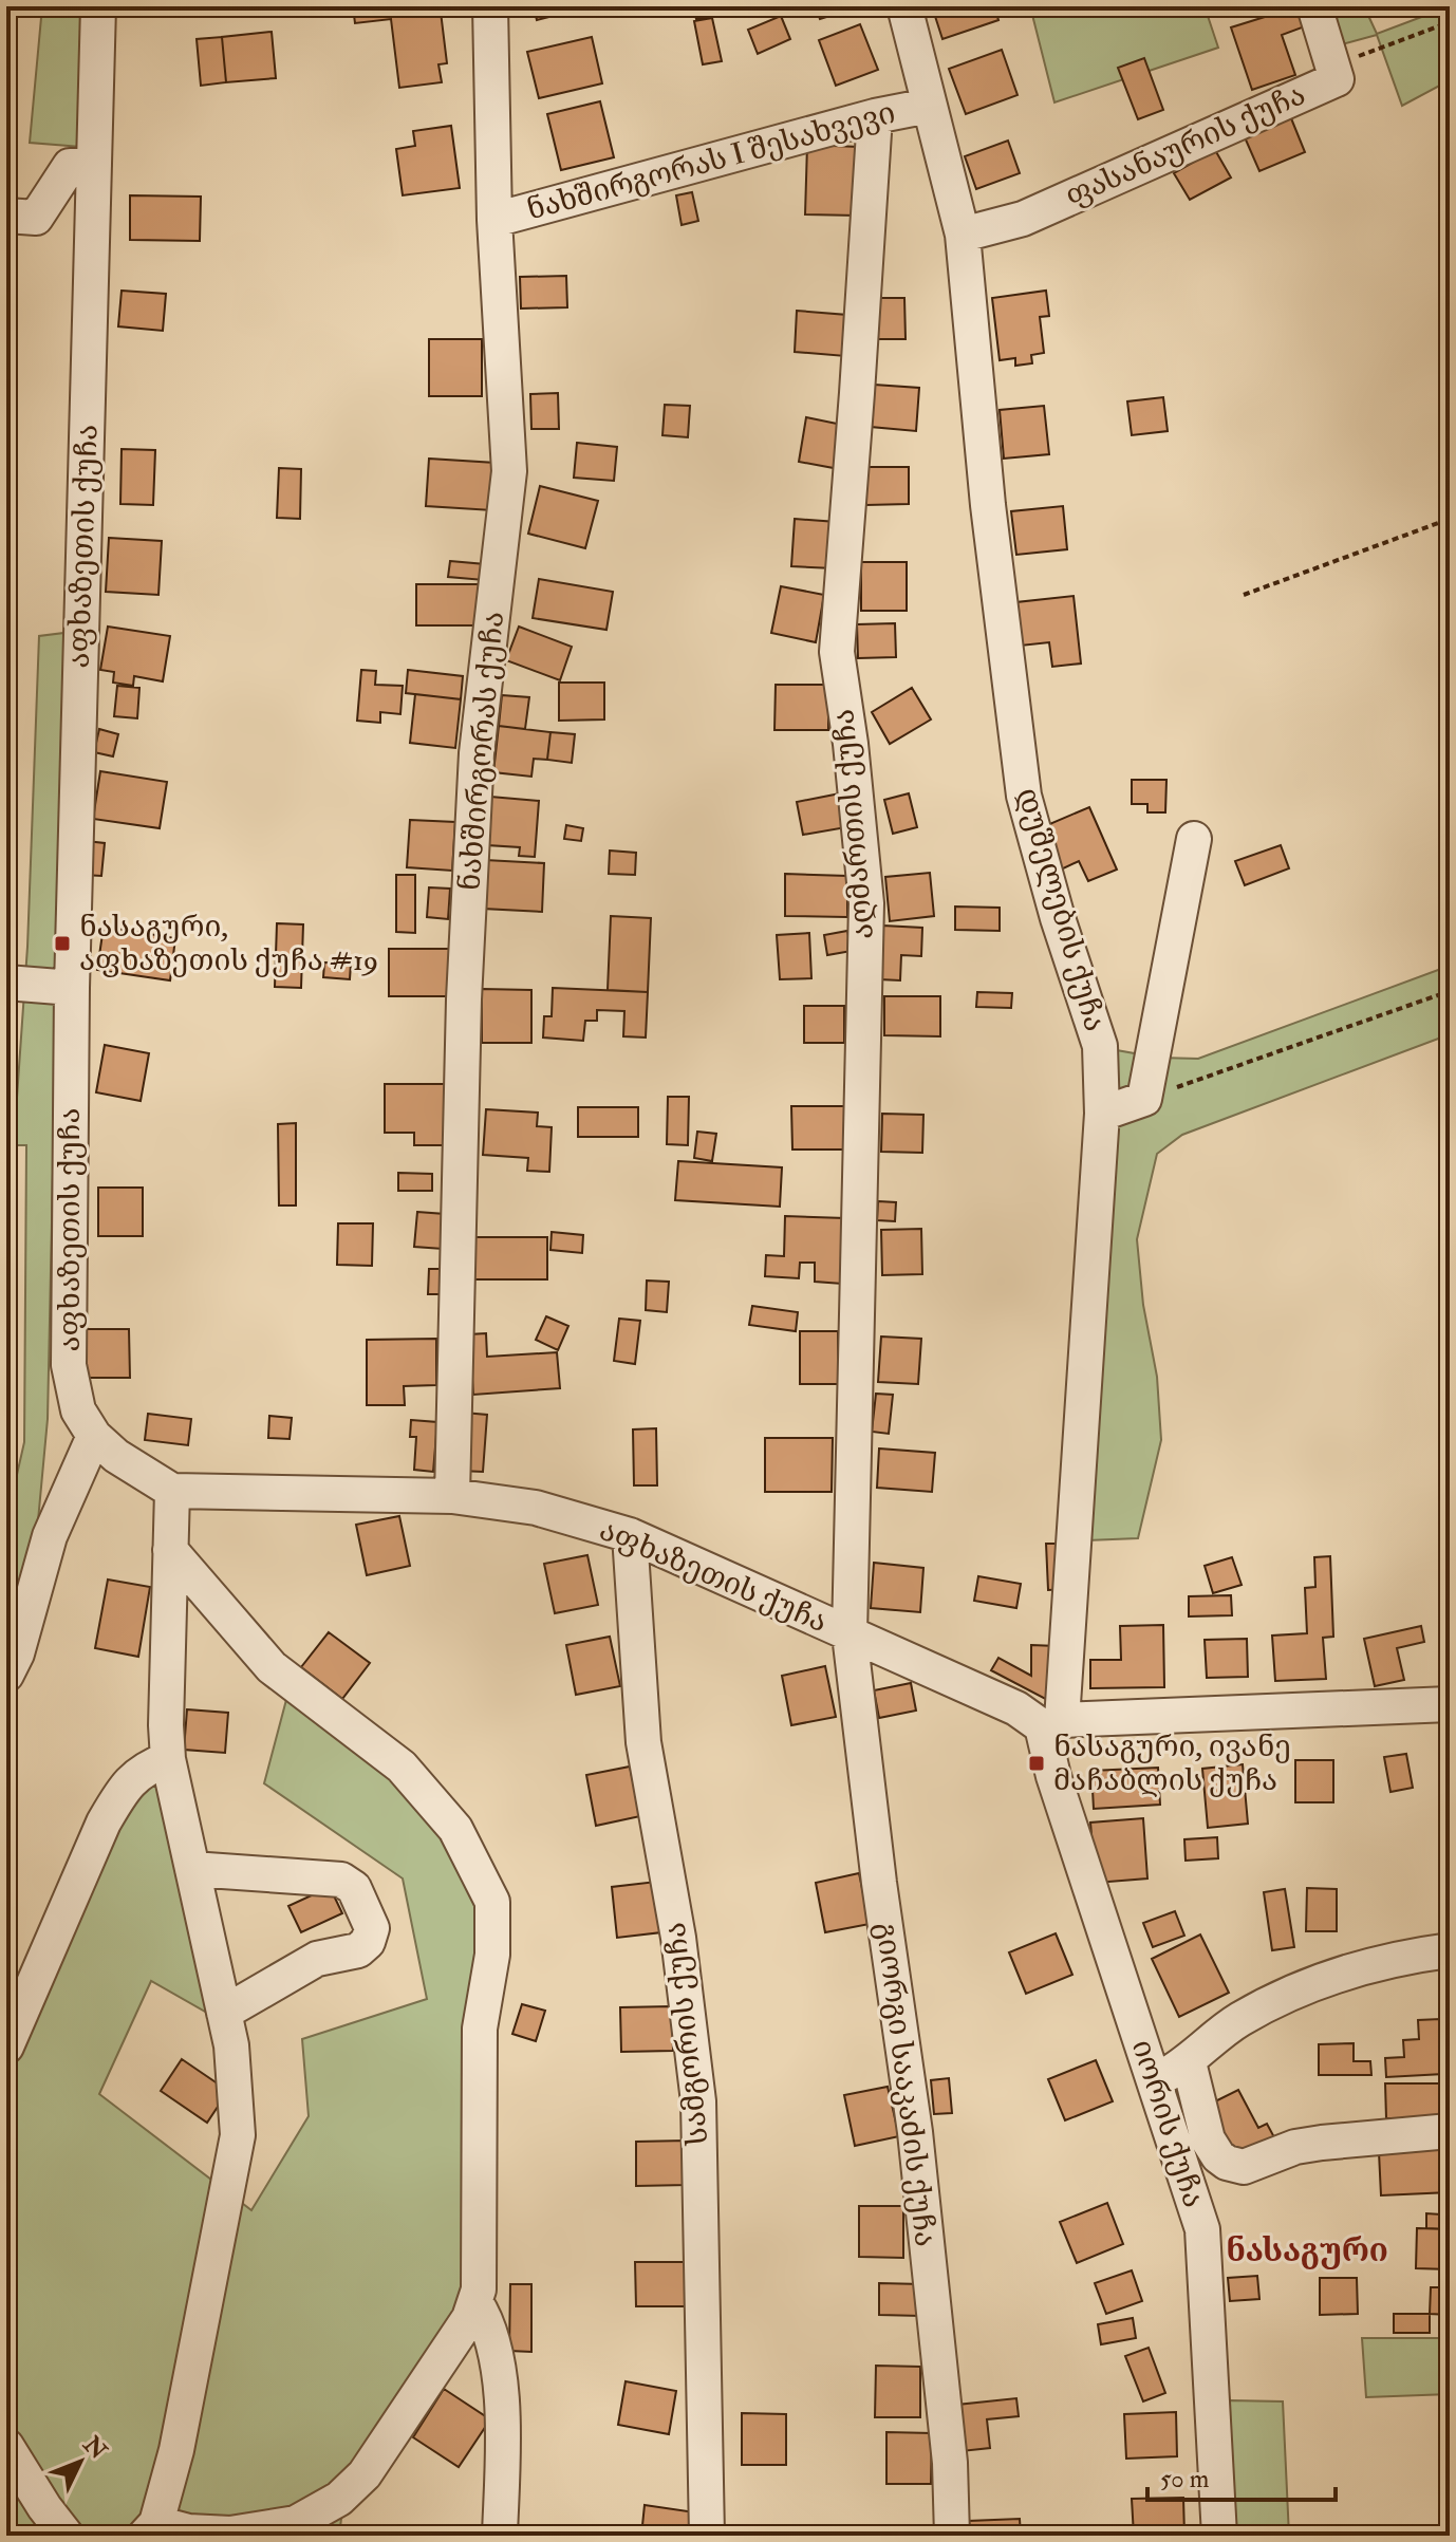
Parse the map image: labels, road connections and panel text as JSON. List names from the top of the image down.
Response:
{
  "streets": {
    "street": [
      "ფასანაურის ქუჩა",
      "ნახშირგორას I შესახვევი",
      "აფხაზეთის ქუჩა",
      "ნახშირგორას ქუჩა",
      "აღმართის ქუჩა",
      "დუშელების ქუჩა",
      "სამგორის ქუჩა",
      "გიორგი სააკაძის ქუჩა",
      "იორის ქუჩა"
    ]
  },
  "crossings": [
    ["ფასანაურის ქუჩა", "დუშელების ქუჩა"],
    ["ნახშირგორას I შესახვევი", "ნახშირგორას ქუჩა"],
    ["ნახშირგორას I შესახვევი", "აღმართის ქუჩა"],
    ["ნახშირგორას I შესახვევი", "დუშელების ქუჩა"],
    ["აფხაზეთის ქუჩა", "ნახშირგორას ქუჩა"],
    ["აფხაზეთის ქუჩა", "აღმართის ქუჩა"],
    ["აფხაზეთის ქუჩა", "დუშელების ქუჩა"],
    ["აფხაზეთის ქუჩა", "სამგორის ქუჩა"],
    ["აფხაზეთის ქუჩა", "გიორგი სააკაძის ქუჩა"],
    ["აფხაზეთის ქუჩა", "იორის ქუჩა"],
    ["აღმართის ქუჩა", "გიორგი სააკაძის ქუჩა"],
    ["დუშელების ქუჩა", "იორის ქუჩა"]
  ],
  "districts": ["ნასაგური"],
  "places": {
    "transit": ["ნასაგური, აფხაზეთის ქუჩა #19", "ნასაგური, ივანე მაჩაბლის ქუჩა"]
  },
  "scale_bar": "50 m",
  "north": "top right"
}
